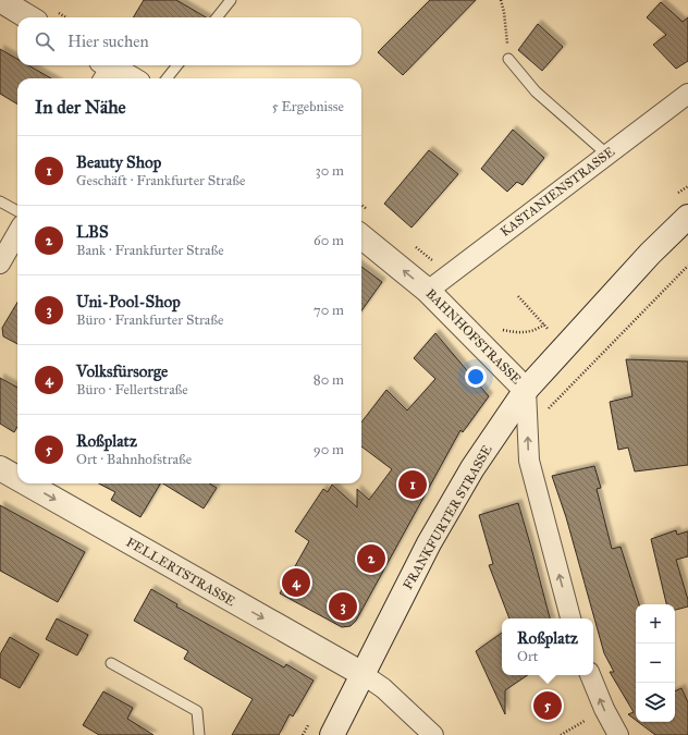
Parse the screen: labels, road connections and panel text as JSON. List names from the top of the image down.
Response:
{
  "streets": {
    "street": [
      "KASTANIENSTRASSE",
      "BAHNHOFSTRASSE",
      "FRANKFURTER STRASSE",
      "FELLERTSTRASSE"
    ]
  },
  "crossings": [
    ["KASTANIENSTRASSE", "BAHNHOFSTRASSE"],
    ["BAHNHOFSTRASSE", "FRANKFURTER STRASSE"],
    ["FRANKFURTER STRASSE", "FELLERTSTRASSE"]
  ],
  "one_way": ["BAHNHOFSTRASSE", "FELLERTSTRASSE"],
  "page": {
    "search": "Hier suchen",
    "heading": ["In der Nähe", "5 Ergebnisse"],
    "list": [
      {
        "mark": "1",
        "name": "Beauty Shop",
        "note": "Geschäft · Frankfurter Straße",
        "value": "30 m"
      },
      {
        "mark": "2",
        "name": "LBS",
        "note": "Bank · Frankfurter Straße",
        "value": "60 m"
      },
      {
        "mark": "3",
        "name": "Uni-Pool-Shop",
        "note": "Büro · Frankfurter Straße",
        "value": "70 m"
      },
      {
        "mark": "4",
        "name": "Volksfürsorge",
        "note": "Büro · Fellertstraße",
        "value": "80 m"
      },
      {
        "mark": "5",
        "name": "Roßplatz",
        "note": "Ort · Bahnhofstraße",
        "value": "90 m"
      }
    ],
    "pins": [
      "1",
      "2",
      "4",
      "3",
      "5"
    ],
    "map_buttons": ["+", "−"],
    "popup": ["Roßplatz", "Ort"]
  }
}
